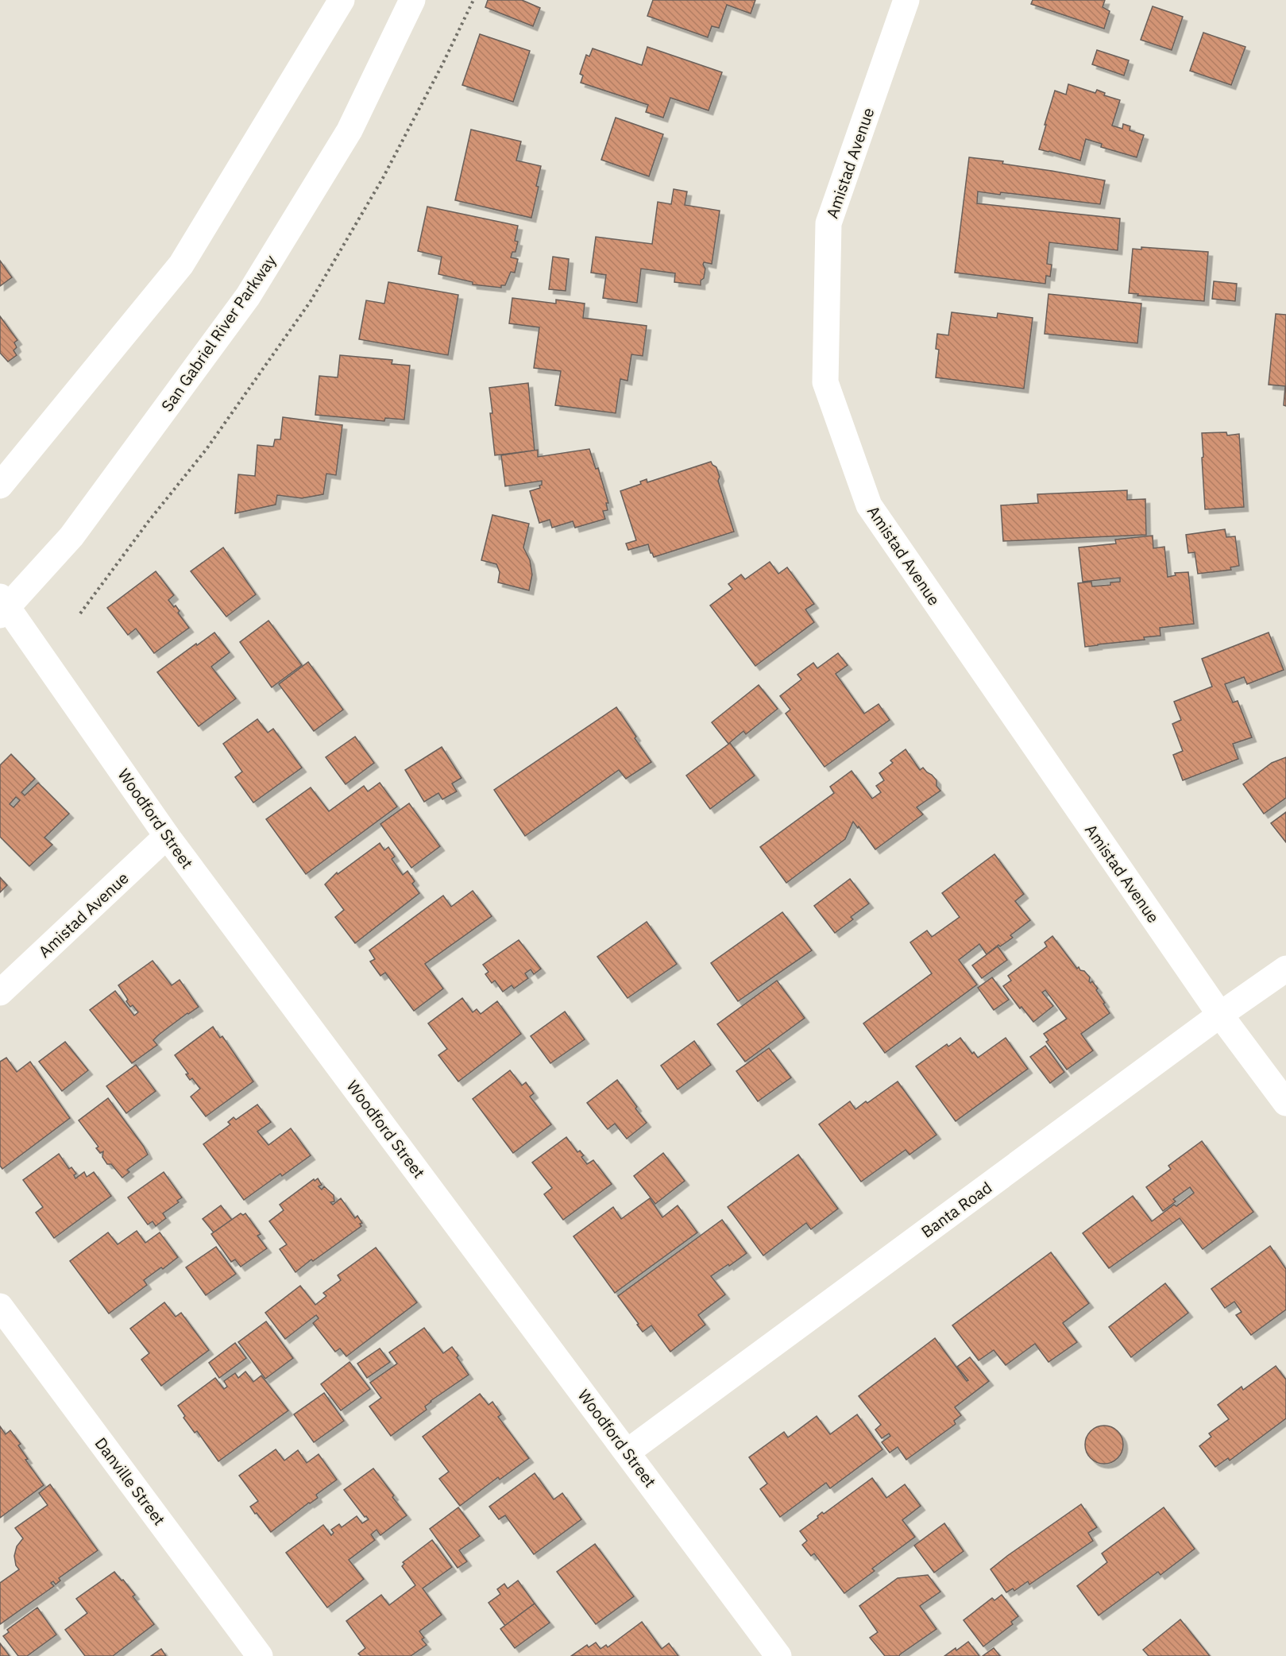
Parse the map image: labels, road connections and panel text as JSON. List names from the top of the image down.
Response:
{
  "streets": {
    "street": [
      "Amistad Avenue",
      "San Gabriel River Parkway",
      "Woodford Street",
      "Banta Road",
      "Danville Street"
    ]
  },
  "crossings": [
    ["Amistad Avenue", "Woodford Street"],
    ["Amistad Avenue", "Banta Road"],
    ["San Gabriel River Parkway", "Woodford Street"],
    ["Woodford Street", "Banta Road"]
  ]
}
